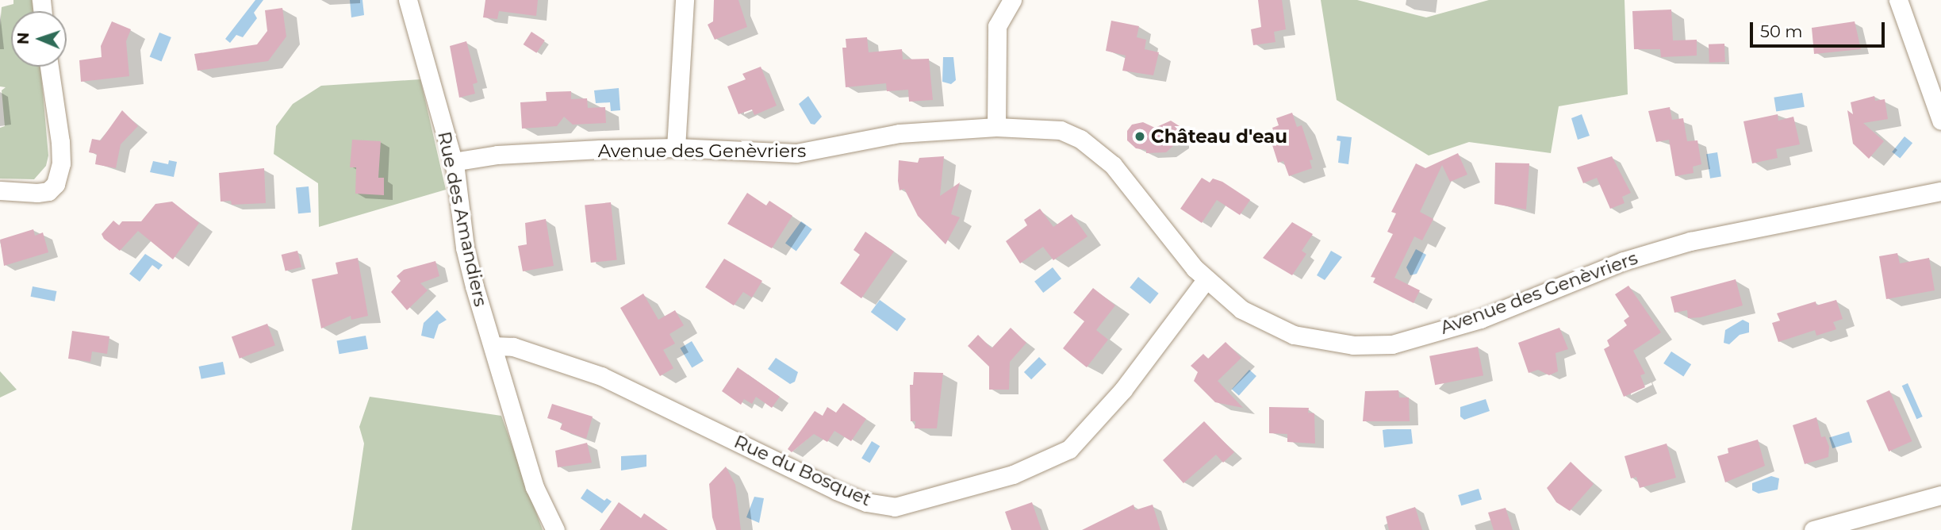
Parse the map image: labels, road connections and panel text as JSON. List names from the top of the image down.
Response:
{
  "streets": {
    "street": ["Avenue des Genèvriers", "Rue des Amandiers", "Rue du Bosquet"]
  },
  "crossings": [
    ["Avenue des Genèvriers", "Rue des Amandiers"],
    ["Avenue des Genèvriers", "Rue du Bosquet"],
    ["Rue des Amandiers", "Rue du Bosquet"]
  ],
  "places": ["Château d'eau"],
  "scale_bar": "50 m",
  "north": "left"
}
